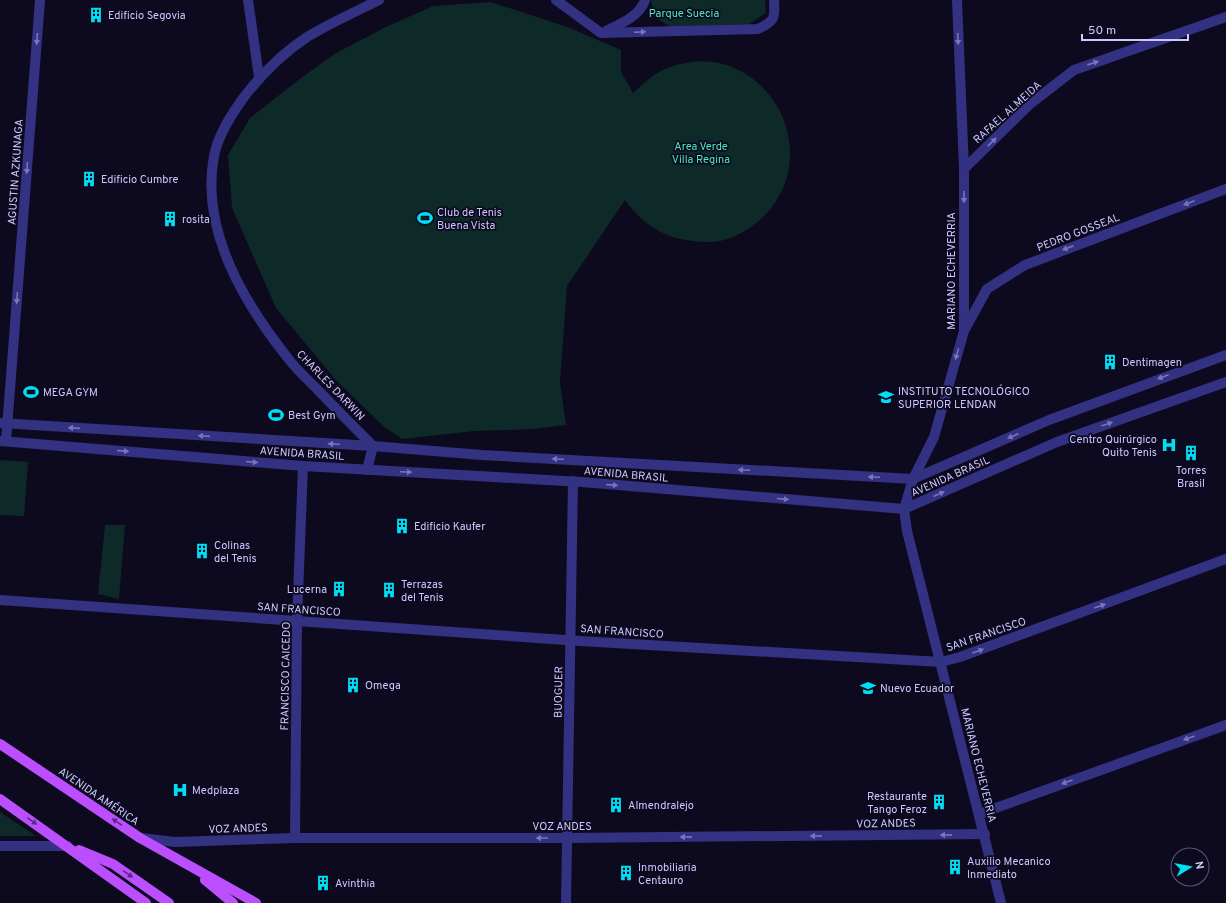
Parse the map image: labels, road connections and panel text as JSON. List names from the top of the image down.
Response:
{
  "streets": {
    "main road": ["AVENIDA AMÉRICA"],
    "street": [
      "RAFAEL ALMEIDA",
      "AGUSTIN AZKUNAGA",
      "PEDRO GOSSEAL",
      "MARIANO ECHEVERRIA",
      "CHARLES DARWIN",
      "AVENIDA BRASIL",
      "SAN FRANCISCO",
      "FRANCISCO CAICEDO",
      "BUOGUER",
      "VOZ ANDES"
    ]
  },
  "crossings": [
    ["RAFAEL ALMEIDA", "MARIANO ECHEVERRIA"],
    ["AGUSTIN AZKUNAGA", "AVENIDA BRASIL"],
    ["PEDRO GOSSEAL", "MARIANO ECHEVERRIA"],
    ["MARIANO ECHEVERRIA", "AVENIDA BRASIL"],
    ["MARIANO ECHEVERRIA", "SAN FRANCISCO"],
    ["MARIANO ECHEVERRIA", "VOZ ANDES"],
    ["CHARLES DARWIN", "AVENIDA BRASIL"],
    ["AVENIDA BRASIL", "FRANCISCO CAICEDO"],
    ["AVENIDA BRASIL", "BUOGUER"],
    ["SAN FRANCISCO", "FRANCISCO CAICEDO"],
    ["SAN FRANCISCO", "BUOGUER"],
    ["FRANCISCO CAICEDO", "VOZ ANDES"],
    ["BUOGUER", "VOZ ANDES"],
    ["AVENIDA AMÉRICA", "VOZ ANDES"]
  ],
  "one_way": [
    "RAFAEL ALMEIDA",
    "AGUSTIN AZKUNAGA",
    "PEDRO GOSSEAL",
    "MARIANO ECHEVERRIA",
    "VOZ ANDES"
  ],
  "parks": ["Parque Suecia", "Area Verde Villa Regina"],
  "places": {
    "building": [
      "Edificio Segovia",
      "Edificio Cumbre",
      "rosita",
      "Dentimagen",
      "Torres Brasil",
      "Edificio Kaufer",
      "Colinas del Tenis",
      "Lucerna",
      "Terrazas del Tenis",
      "Omega",
      "Restaurante Tango Feroz",
      "Almendralejo",
      "Auxilio Mecanico Inmediato",
      "Inmobiliaria Centauro",
      "Avinthia"
    ],
    "sports": ["Club de Tenis Buena Vista", "MEGA GYM", "Best Gym"],
    "school or university": ["INSTITUTO TECNOLÓGICO SUPERIOR LENDAN", "Nuevo Ecuador"],
    "hospital": ["Centro Quirúrgico Quito Tenis", "Medplaza"]
  },
  "scale_bar": "50 m",
  "north": "right"
}
